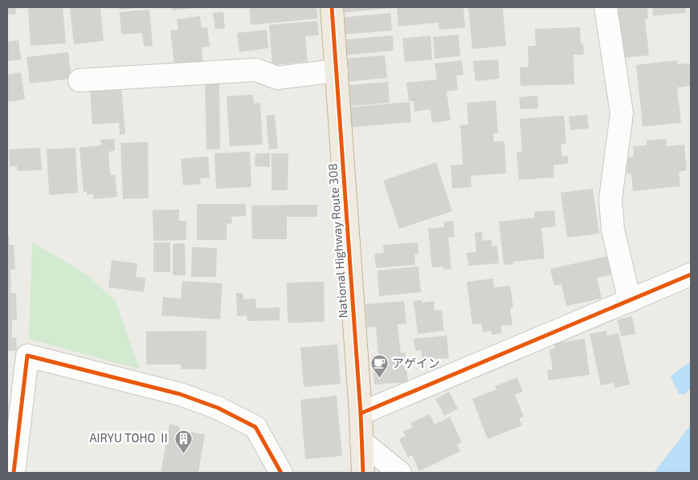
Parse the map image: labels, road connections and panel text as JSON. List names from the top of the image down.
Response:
{
  "streets": {
    "highway": ["National Highway Route 308"]
  },
  "places": {
    "cafe": ["アゲイン"],
    "building": ["AIRYU TOHO Ⅱ"]
  }
}
